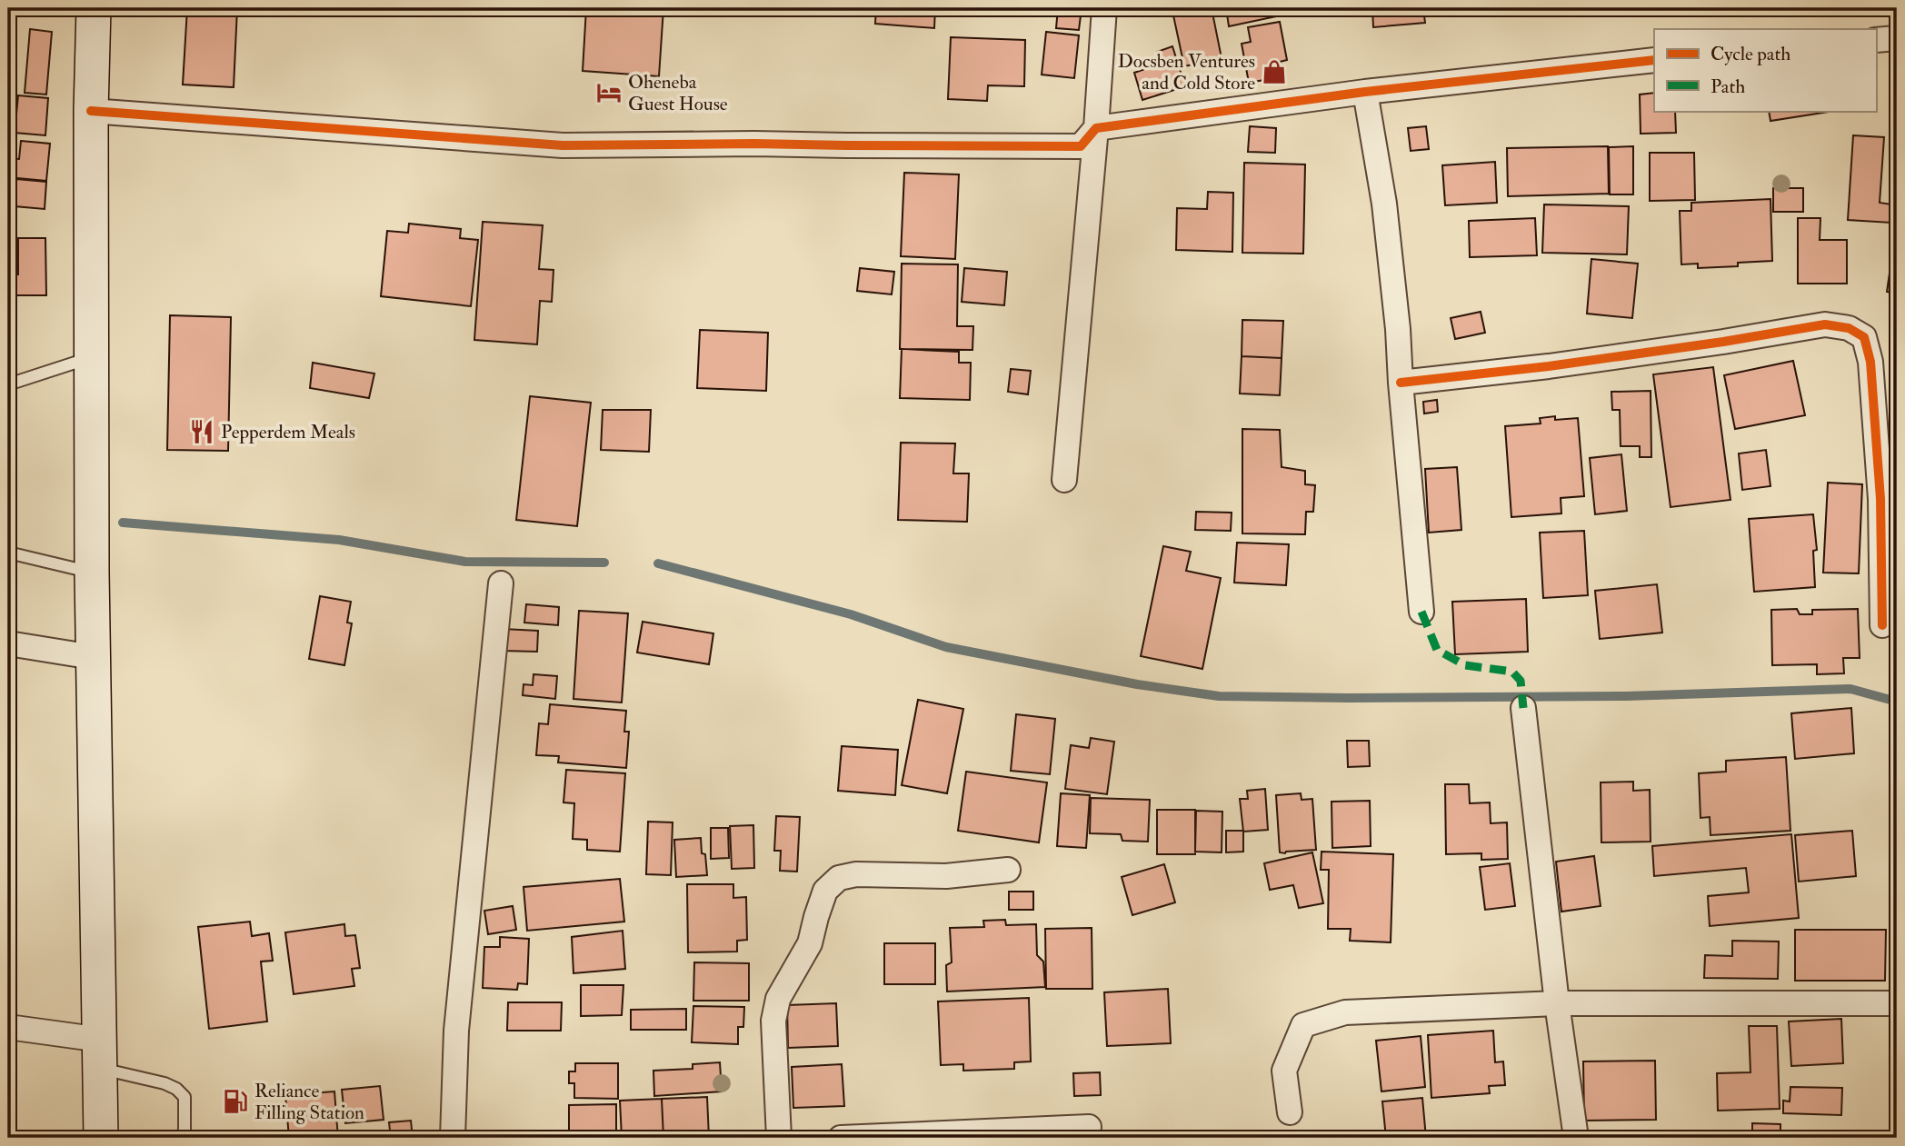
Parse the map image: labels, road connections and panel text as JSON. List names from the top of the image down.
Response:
{
  "places": {
    "shop": ["Docsben Ventures and Cold Store"],
    "hotel": ["Oheneba Guest House"],
    "restaurant": ["Pepperdem Meals"],
    "fuel station": ["Reliance Filling Station"]
  },
  "legend": ["Cycle path", "Path"]
}
